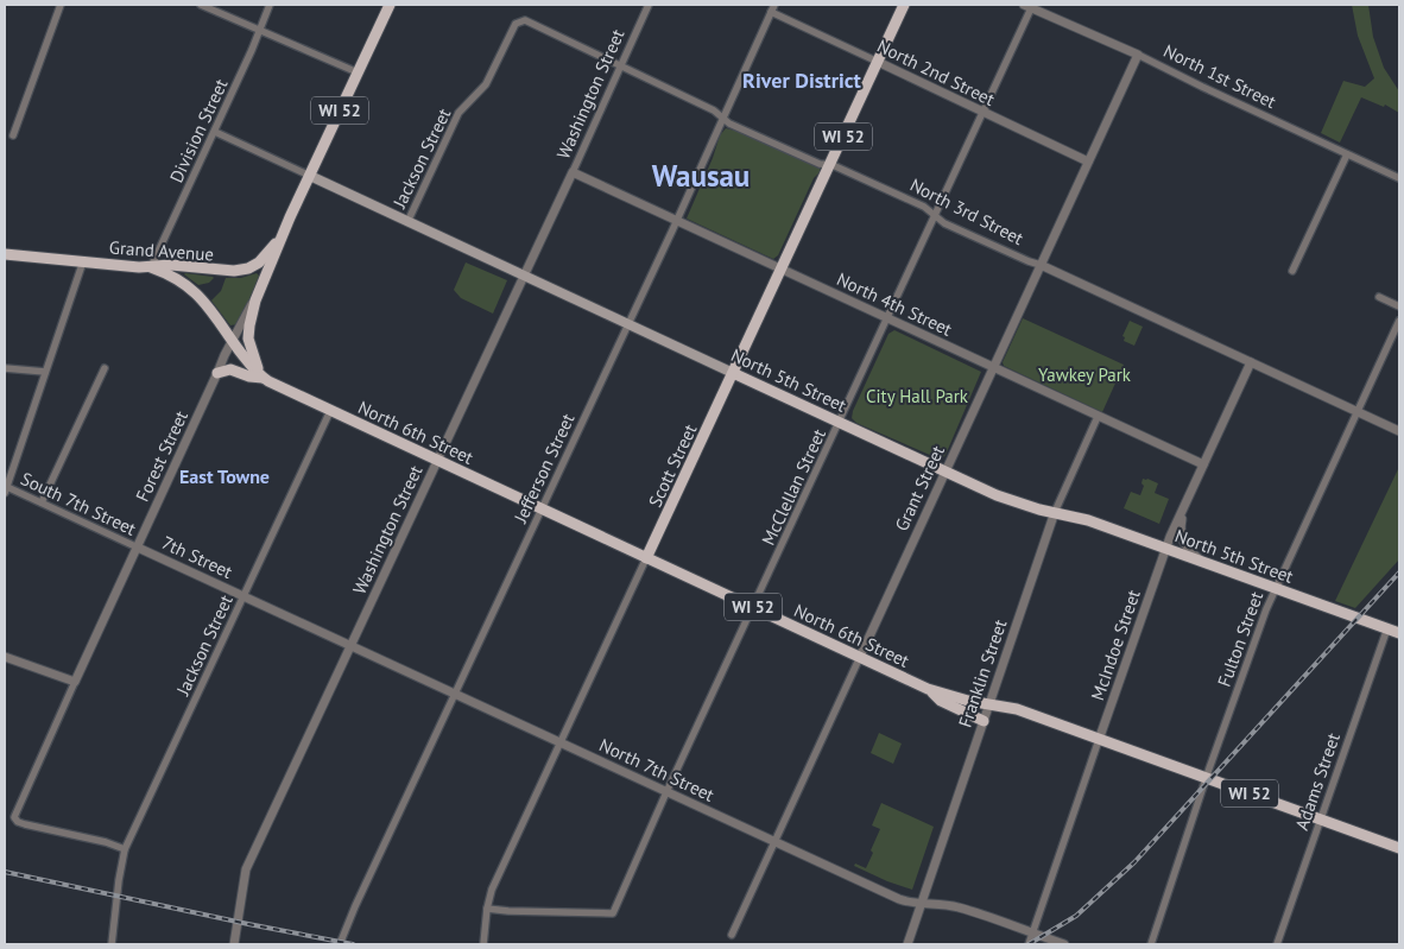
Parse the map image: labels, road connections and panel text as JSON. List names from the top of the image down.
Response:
{
  "streets": {
    "main road": [
      "WI 52",
      "Grand Avenue",
      "North 5th Street",
      "North 6th Street",
      "Forest Street",
      "Scott Street"
    ],
    "street": [
      "North 2nd Street",
      "North 1st Street",
      "Washington Street",
      "Division Street",
      "Jackson Street",
      "North 3rd Street",
      "North 4th Street",
      "Jefferson Street",
      "McClellan Street",
      "Grant Street",
      "South 7th Street",
      "7th Street",
      "Fulton Street",
      "McIndoe Street",
      "Franklin Street",
      "North 7th Street",
      "Adams Street"
    ]
  },
  "crossings": [
    ["North 2nd Street", "Scott Street"],
    ["North 2nd Street", "Jefferson Street"],
    ["North 2nd Street", "McClellan Street"],
    ["North 2nd Street", "Grant Street"],
    ["North 1st Street", "McClellan Street"],
    ["North 1st Street", "Grant Street"],
    ["Washington Street", "North 3rd Street"],
    ["Washington Street", "North 4th Street"],
    ["Washington Street", "North 5th Street"],
    ["Washington Street", "North 6th Street"],
    ["Washington Street", "North 7th Street"],
    ["WI 52", "North 6th Street"],
    ["WI 52", "Forest Street"],
    ["Division Street", "Grand Avenue"],
    ["Division Street", "North 6th Street"],
    ["Jackson Street", "North 3rd Street"],
    ["Jackson Street", "North 5th Street"],
    ["Jackson Street", "North 6th Street"],
    ["Jackson Street", "Forest Street"],
    ["Jackson Street", "7th Street"],
    ["Jackson Street", "North 7th Street"],
    ["North 3rd Street", "Scott Street"],
    ["North 3rd Street", "Jefferson Street"],
    ["North 3rd Street", "McClellan Street"],
    ["North 3rd Street", "Grant Street"],
    ["North 3rd Street", "Fulton Street"],
    ["North 3rd Street", "McIndoe Street"],
    ["Grand Avenue", "North 6th Street"],
    ["Grand Avenue", "Forest Street"],
    ["North 4th Street", "Scott Street"],
    ["North 4th Street", "Jefferson Street"],
    ["North 4th Street", "McClellan Street"],
    ["North 4th Street", "Grant Street"],
    ["North 4th Street", "McIndoe Street"],
    ["North 4th Street", "Franklin Street"],
    ["North 5th Street", "Forest Street"],
    ["North 5th Street", "Scott Street"],
    ["North 5th Street", "Jefferson Street"],
    ["North 5th Street", "McClellan Street"],
    ["North 5th Street", "Grant Street"],
    ["North 5th Street", "Fulton Street"],
    ["North 5th Street", "McIndoe Street"],
    ["North 5th Street", "Franklin Street"],
    ["North 5th Street", "Adams Street"],
    ["North 6th Street", "Forest Street"],
    ["North 6th Street", "Scott Street"],
    ["North 6th Street", "Jefferson Street"],
    ["North 6th Street", "McClellan Street"],
    ["North 6th Street", "Grant Street"],
    ["North 6th Street", "Fulton Street"],
    ["North 6th Street", "McIndoe Street"],
    ["North 6th Street", "Franklin Street"],
    ["North 6th Street", "Adams Street"],
    ["Forest Street", "South 7th Street"],
    ["Forest Street", "7th Street"],
    ["Scott Street", "McClellan Street"],
    ["Scott Street", "North 7th Street"],
    ["Jefferson Street", "North 7th Street"],
    ["McClellan Street", "North 7th Street"],
    ["Grant Street", "North 7th Street"],
    ["South 7th Street", "7th Street"],
    ["7th Street", "North 7th Street"],
    ["McIndoe Street", "North 7th Street"],
    ["Franklin Street", "North 7th Street"]
  ],
  "districts": ["River District", "Wausau", "East Towne"],
  "parks": ["Yawkey Park", "City Hall Park"]
}
